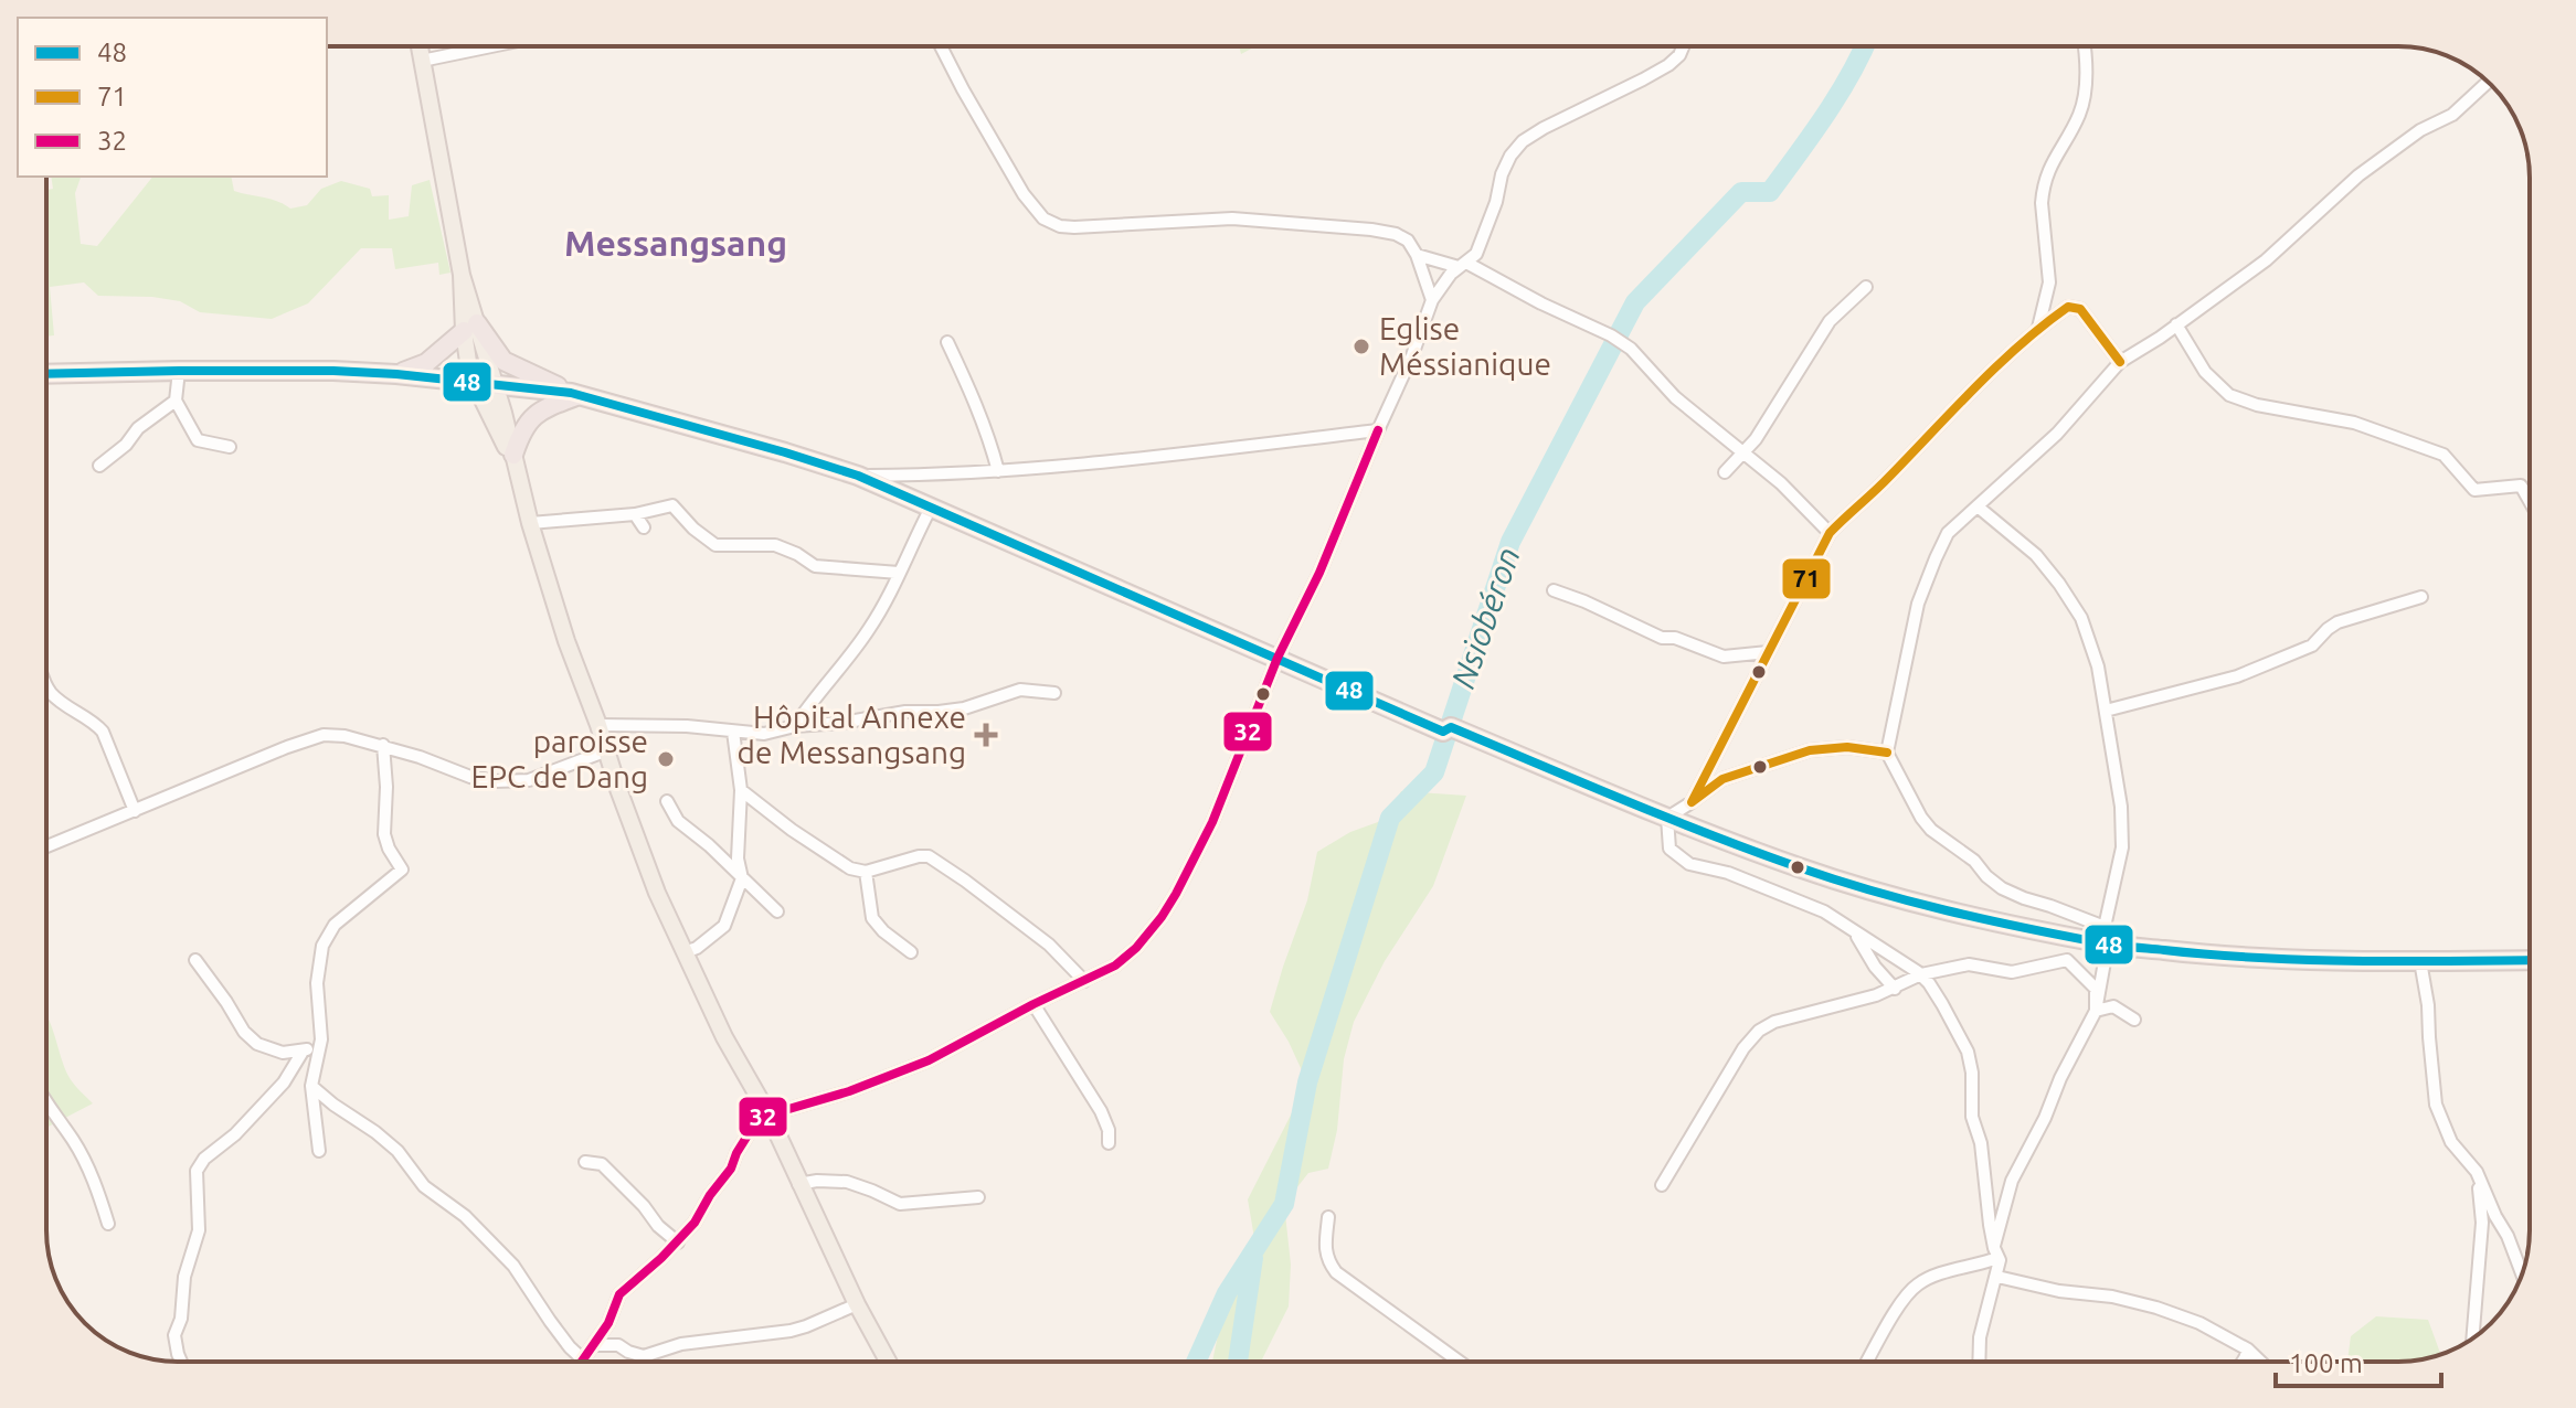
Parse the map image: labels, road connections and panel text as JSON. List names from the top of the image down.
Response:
{
  "districts": ["Messangsang"],
  "water": ["Nsiobéron"],
  "places": {
    "other": ["Eglise Méssianique", "paroisse EPC de Dang"],
    "health": ["Hôpital Annexe de Messangsang"]
  },
  "lines": ["transit line 71", "transit line 48", "transit line 32"],
  "legend": ["48", "71", "32"],
  "scale_bar": "100 m"
}
